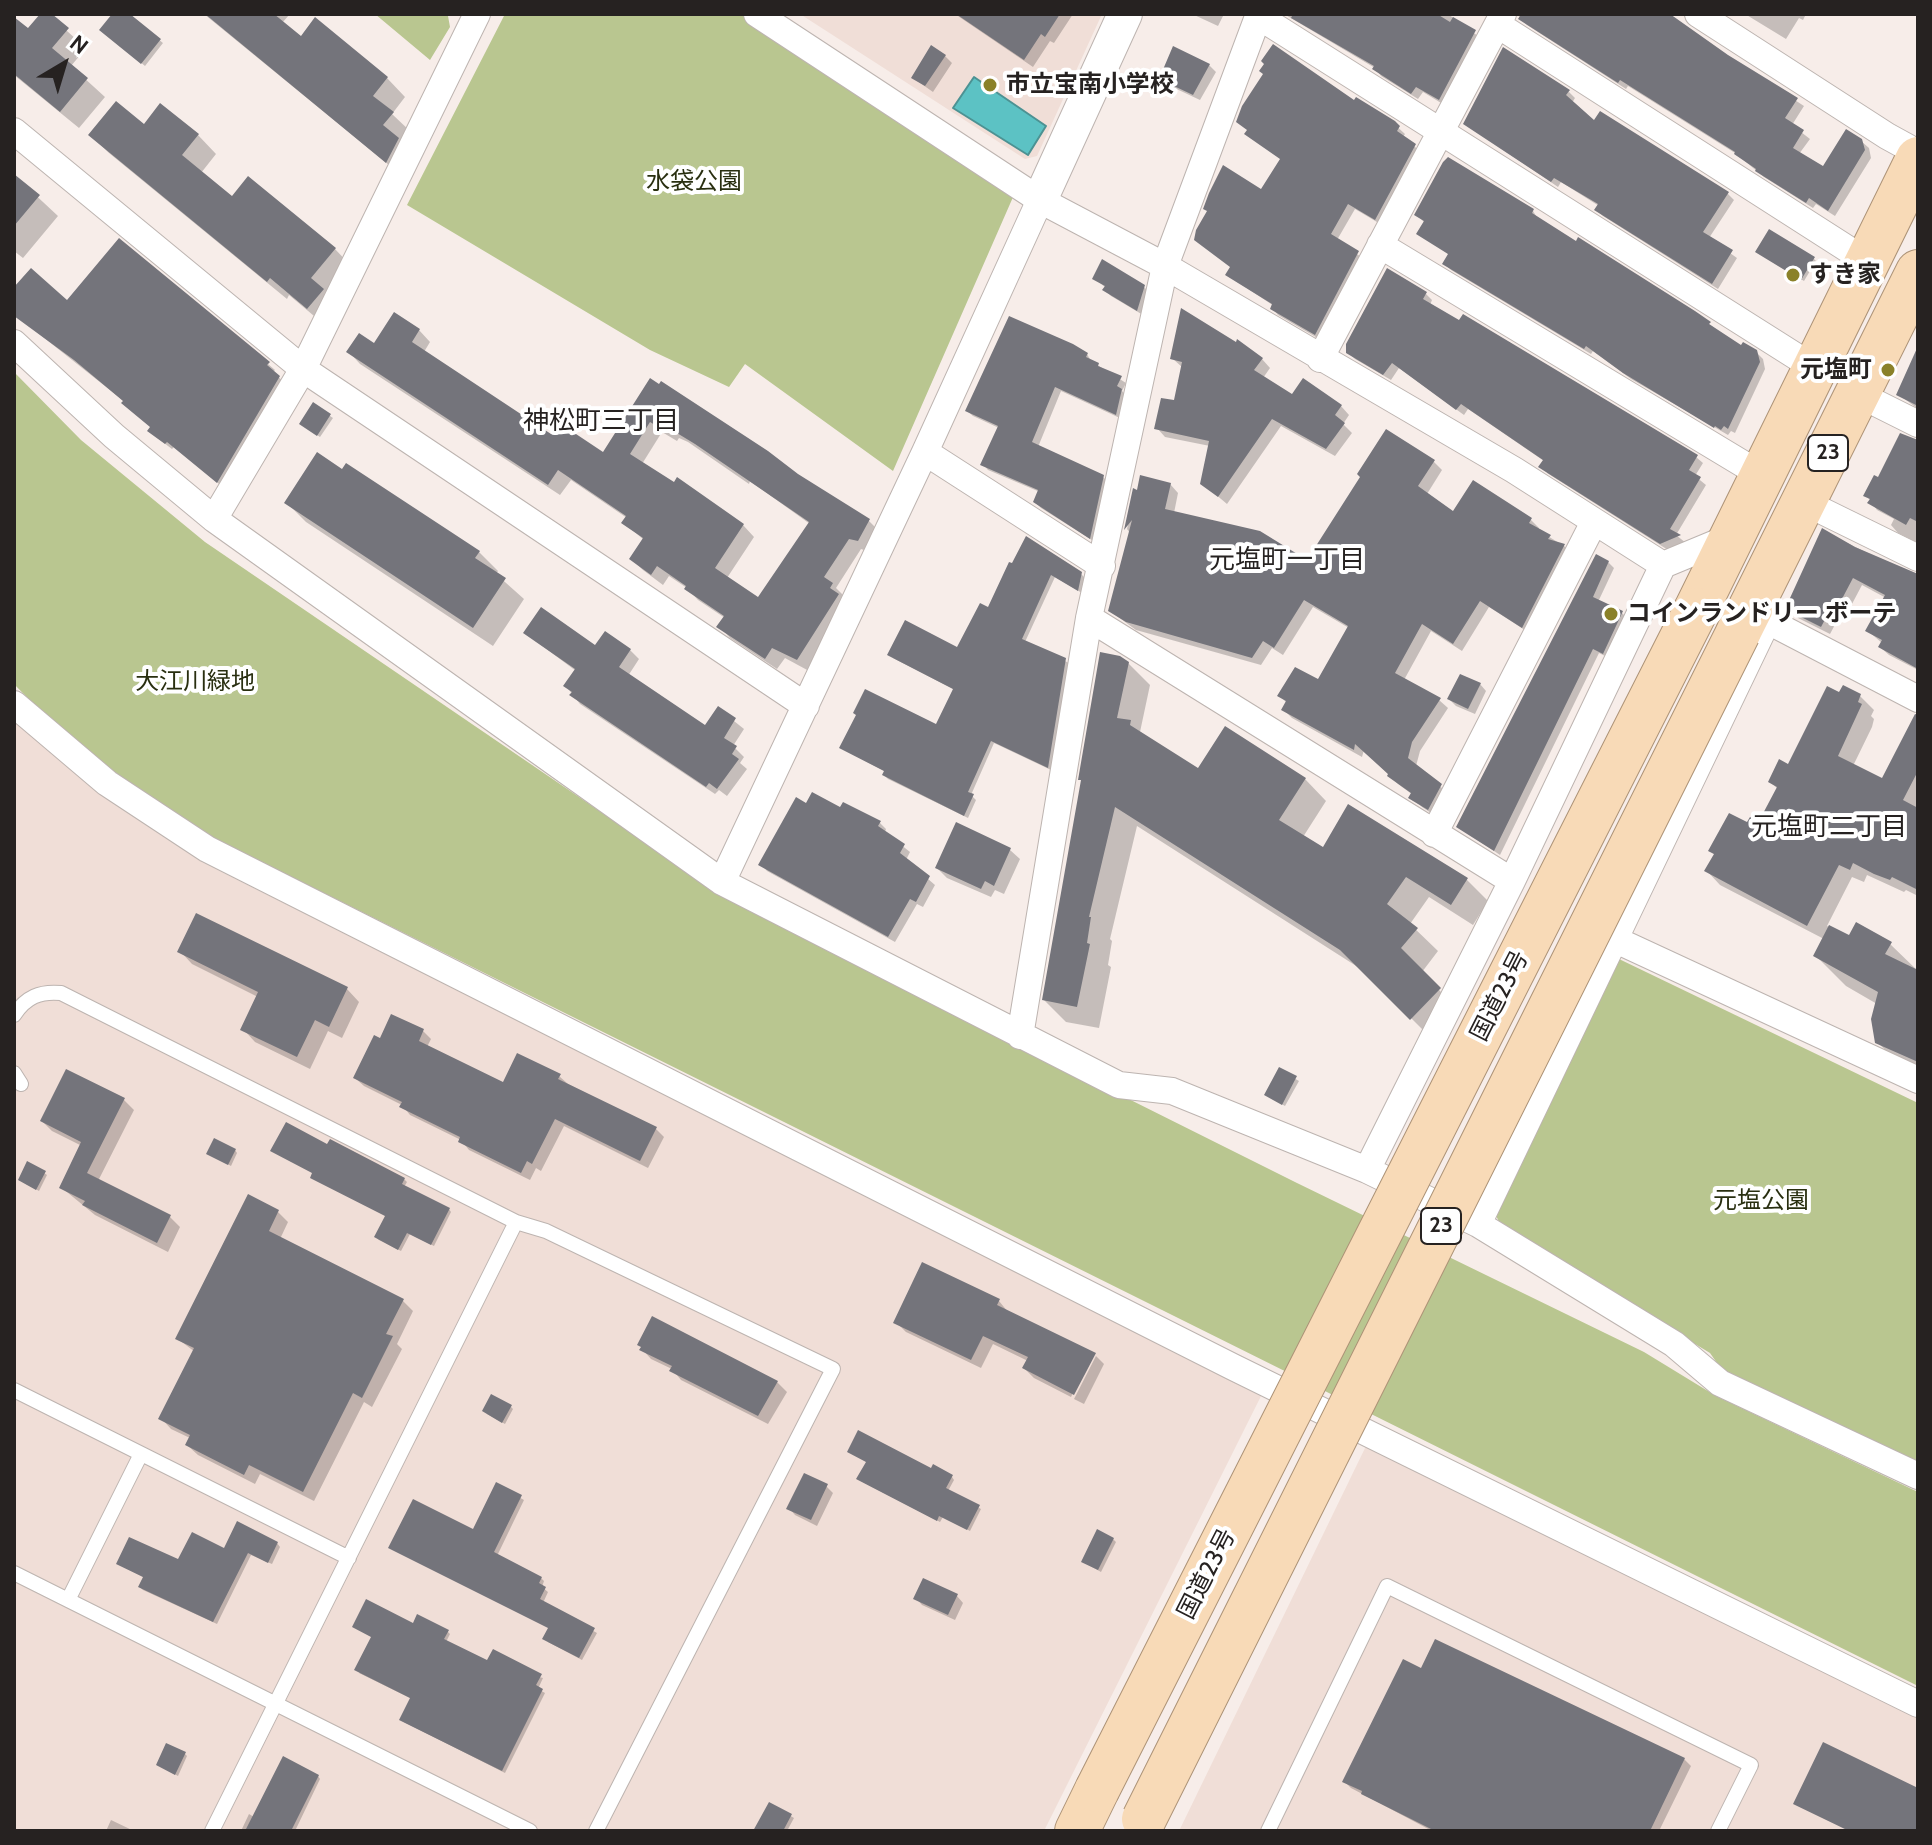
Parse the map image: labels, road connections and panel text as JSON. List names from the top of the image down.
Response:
{
  "streets": {
    "highway": ["23", "国道23号"]
  },
  "districts": ["神松町三丁目", "元塩町一丁目", "元塩町二丁目"],
  "parks": ["水袋公園", "大江川緑地", "元塩公園"],
  "places": [
    "市立宝南小学校",
    "すき家",
    "元塩町",
    "コインランドリー ボーテ"
  ],
  "north": "top right"
}
